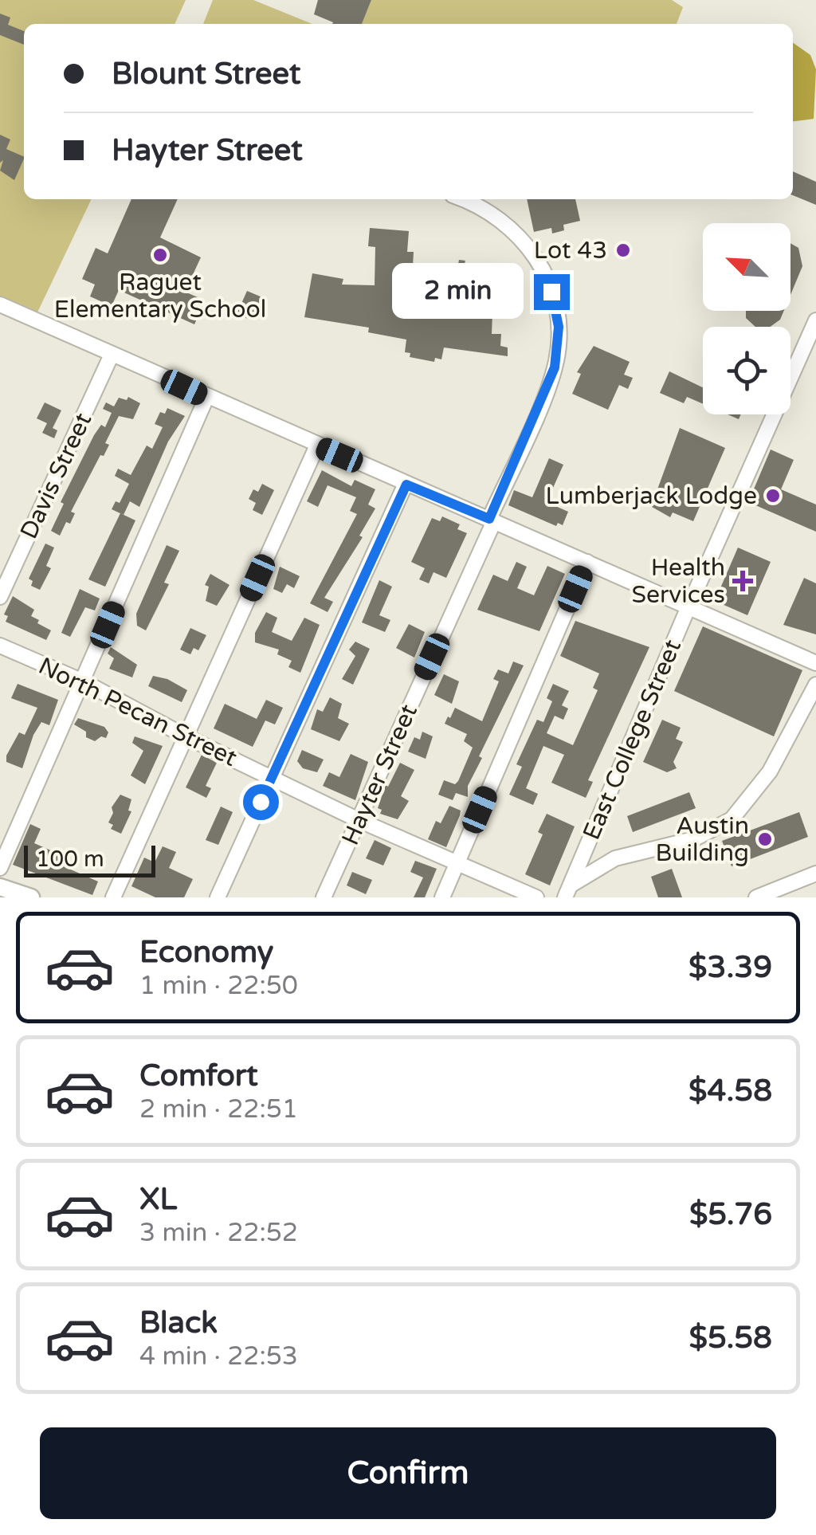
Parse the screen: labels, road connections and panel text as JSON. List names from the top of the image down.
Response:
{
  "streets": {
    "street": [
      "Davis Street",
      "North Pecan Street",
      "East College Street",
      "Hayter Street"
    ]
  },
  "crossings": [
    ["North Pecan Street", "Hayter Street"]
  ],
  "places": {
    "other": [
      "Lot 43",
      "Raguet Elementary School",
      "Lumberjack Lodge",
      "Austin Building"
    ],
    "health": ["Health Services"]
  },
  "scale_bar": "100 m",
  "north": "top left",
  "page": {
    "banner": ["Blount Street", "Hayter Street"],
    "bubble": "2 min",
    "scale": "100 m",
    "list": [
      {
        "name": "Economy",
        "note": "1 min · 22:50",
        "value": "$3.39"
      },
      {
        "name": "Comfort",
        "note": "2 min · 22:51",
        "value": "$4.58"
      },
      {
        "name": "XL",
        "note": "3 min · 22:52",
        "value": "$5.76"
      },
      {
        "name": "Black",
        "note": "4 min · 22:53",
        "value": "$5.58"
      }
    ],
    "buttons": "Confirm"
  }
}
